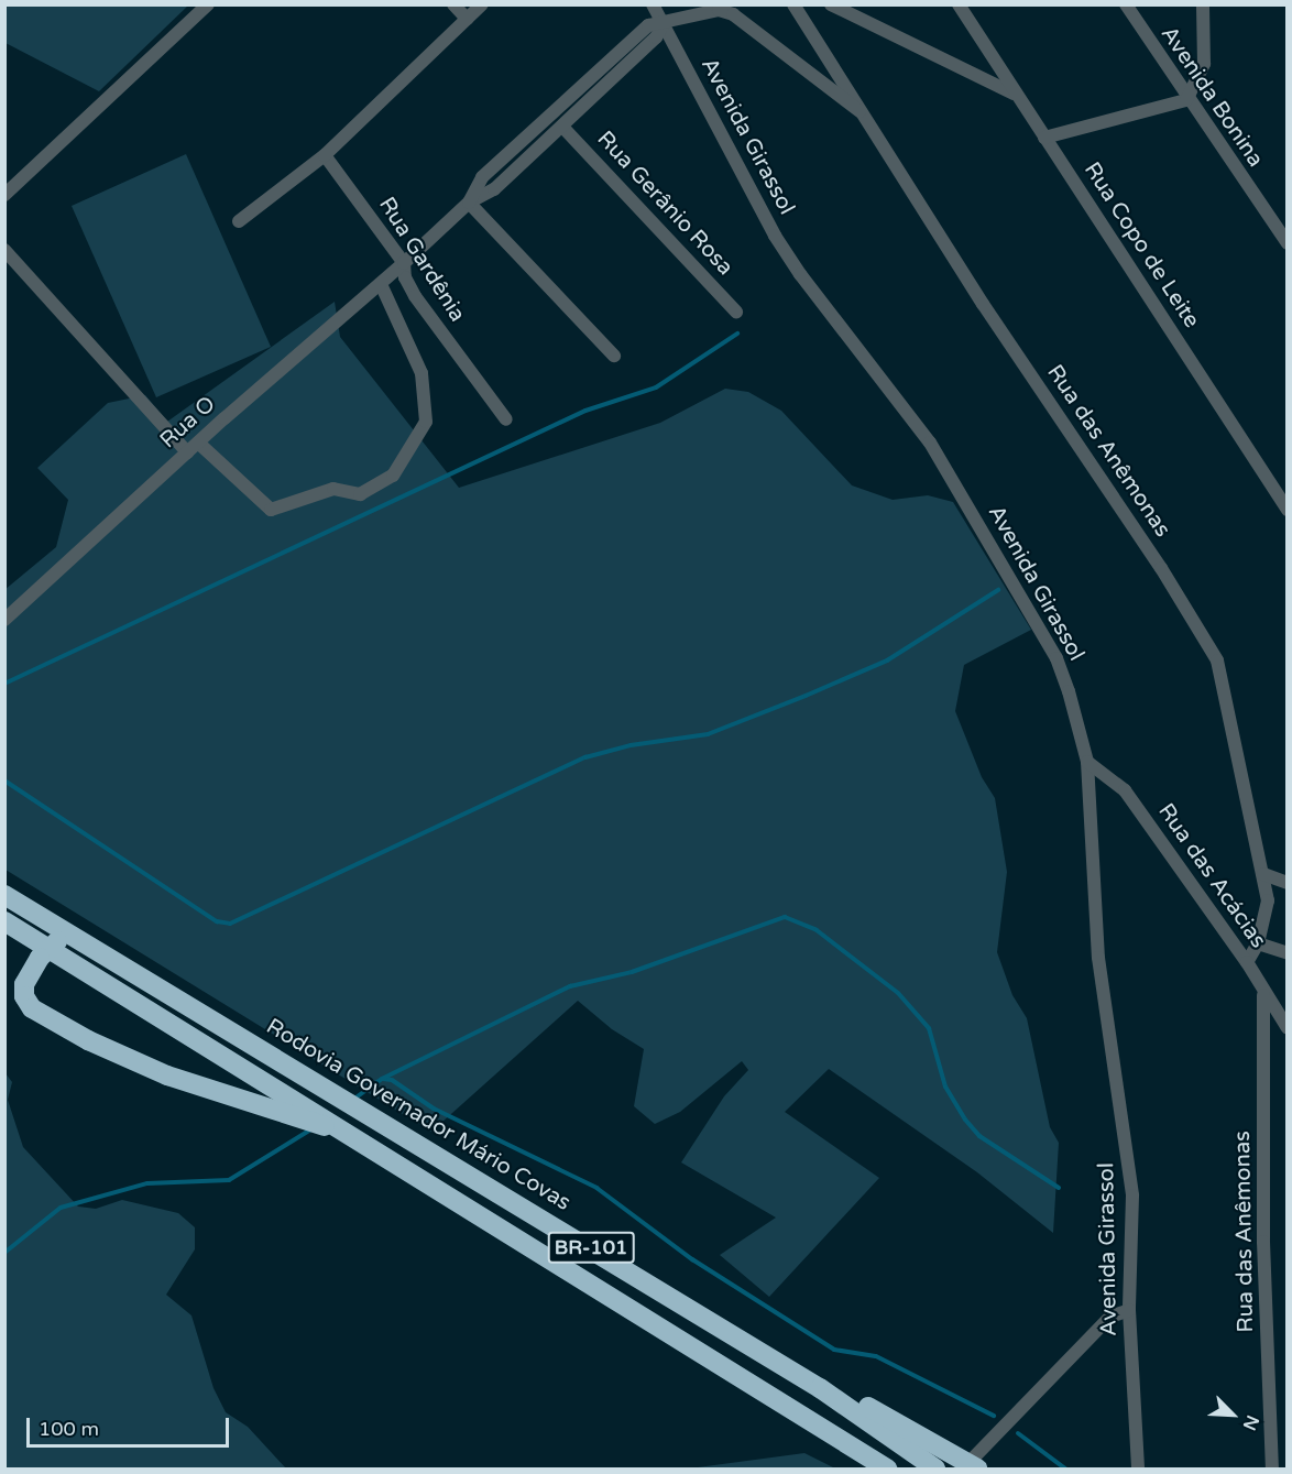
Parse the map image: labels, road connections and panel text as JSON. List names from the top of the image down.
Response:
{
  "streets": {
    "highway": ["Rodovia Governador Mário Covas", "BR-101"],
    "street": [
      "Avenida Bonina",
      "Avenida Girassol",
      "Rua Gerânio Rosa",
      "Rua Copo de Leite",
      "Rua Gardênia",
      "Rua O",
      "Rua das Anêmonas",
      "Rua das Acácias"
    ]
  },
  "crossings": [
    ["Avenida Girassol", "Rua das Acácias"],
    ["Rua Gardênia", "Rua O"],
    ["Rua das Anêmonas", "Rua das Acácias"]
  ],
  "scale_bar": "100 m",
  "north": "bottom right"
}
